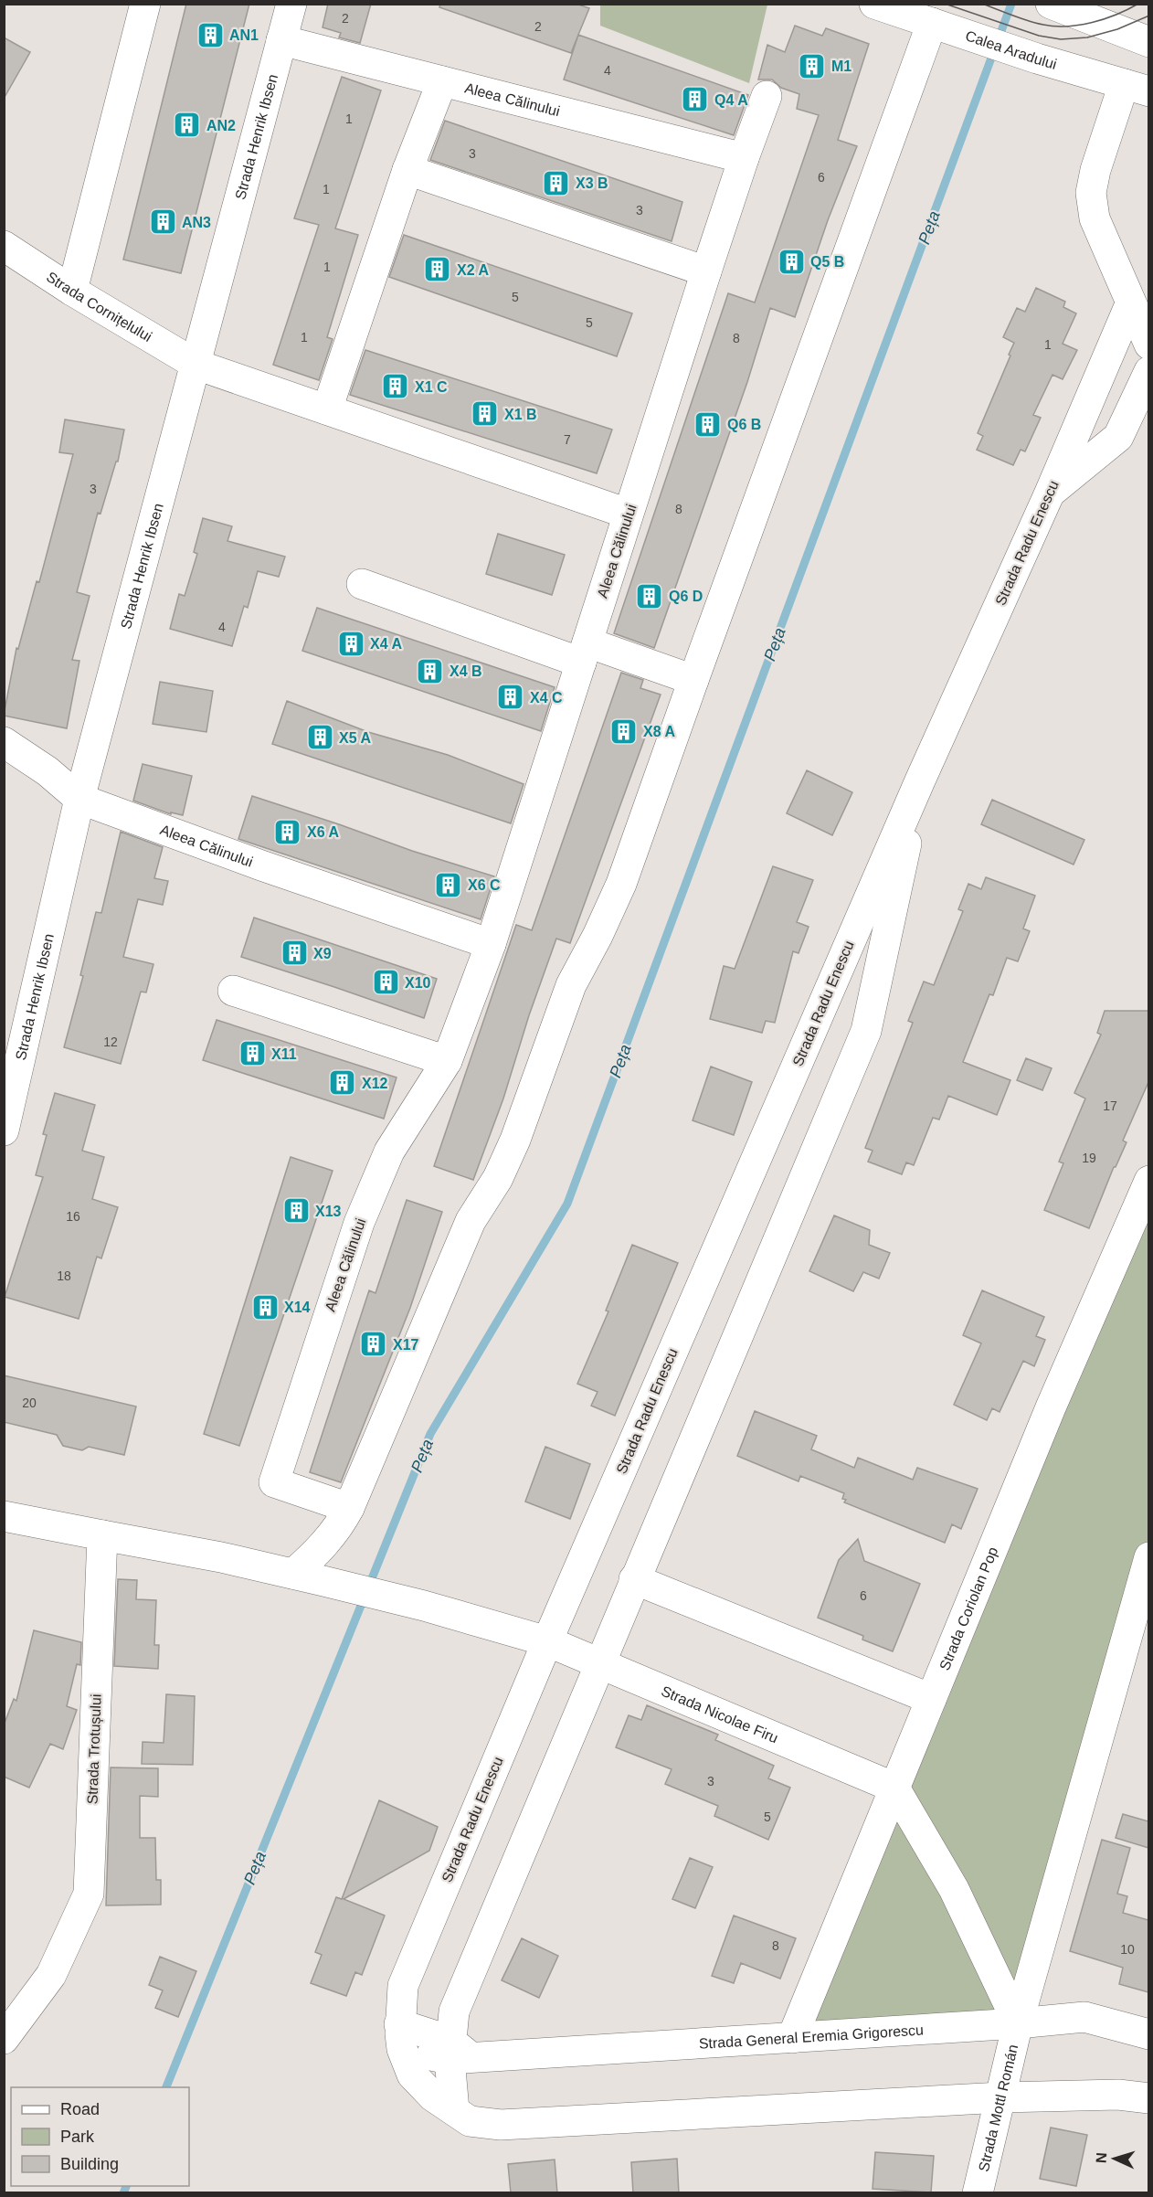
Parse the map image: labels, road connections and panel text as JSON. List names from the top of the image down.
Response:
{
  "streets": {
    "street": [
      "Calea Aradului",
      "Aleea Călinului",
      "Strada Henrik Ibsen",
      "Strada Cornițelului",
      "Strada Radu Enescu",
      "Strada Coriolan Pop",
      "Strada Nicolae Firu",
      "Strada Trotușului",
      "Strada General Eremia Grigorescu",
      "Strada Mottl Román"
    ]
  },
  "crossings": [
    ["Aleea Călinului", "Strada Henrik Ibsen"],
    ["Aleea Călinului", "Strada Cornițelului"],
    ["Strada Henrik Ibsen", "Strada Cornițelului"],
    ["Strada Radu Enescu", "Strada Nicolae Firu"],
    ["Strada Radu Enescu", "Strada General Eremia Grigorescu"],
    ["Strada Coriolan Pop", "Strada Nicolae Firu"],
    ["Strada Coriolan Pop", "Strada General Eremia Grigorescu"],
    ["Strada Nicolae Firu", "Strada Trotușului"],
    ["Strada General Eremia Grigorescu", "Strada Mottl Román"]
  ],
  "water": ["Peța"],
  "places": {
    "building": [
      "AN1",
      "M1",
      "Q4 A",
      "AN2",
      "X3 B",
      "AN3",
      "Q5 B",
      "X2 A",
      "X1 C",
      "X1 B",
      "Q6 B",
      "Q6 D",
      "X4 A",
      "X4 B",
      "X4 C",
      "X8 A",
      "X5 A",
      "X6 A",
      "X6 C",
      "X9",
      "X10",
      "X11",
      "X12",
      "X13",
      "X14",
      "X17"
    ]
  },
  "house_numbers": [
    "2",
    "2",
    "4",
    "1",
    "3",
    "6",
    "1",
    "3",
    "1",
    "5",
    "5",
    "1",
    "8",
    "1",
    "7",
    "3",
    "8",
    "4",
    "12",
    "17",
    "19",
    "16",
    "18",
    "20",
    "6",
    "3",
    "5",
    "8",
    "10"
  ],
  "legend": ["Road", "Park", "Building"],
  "north": "left"
}
